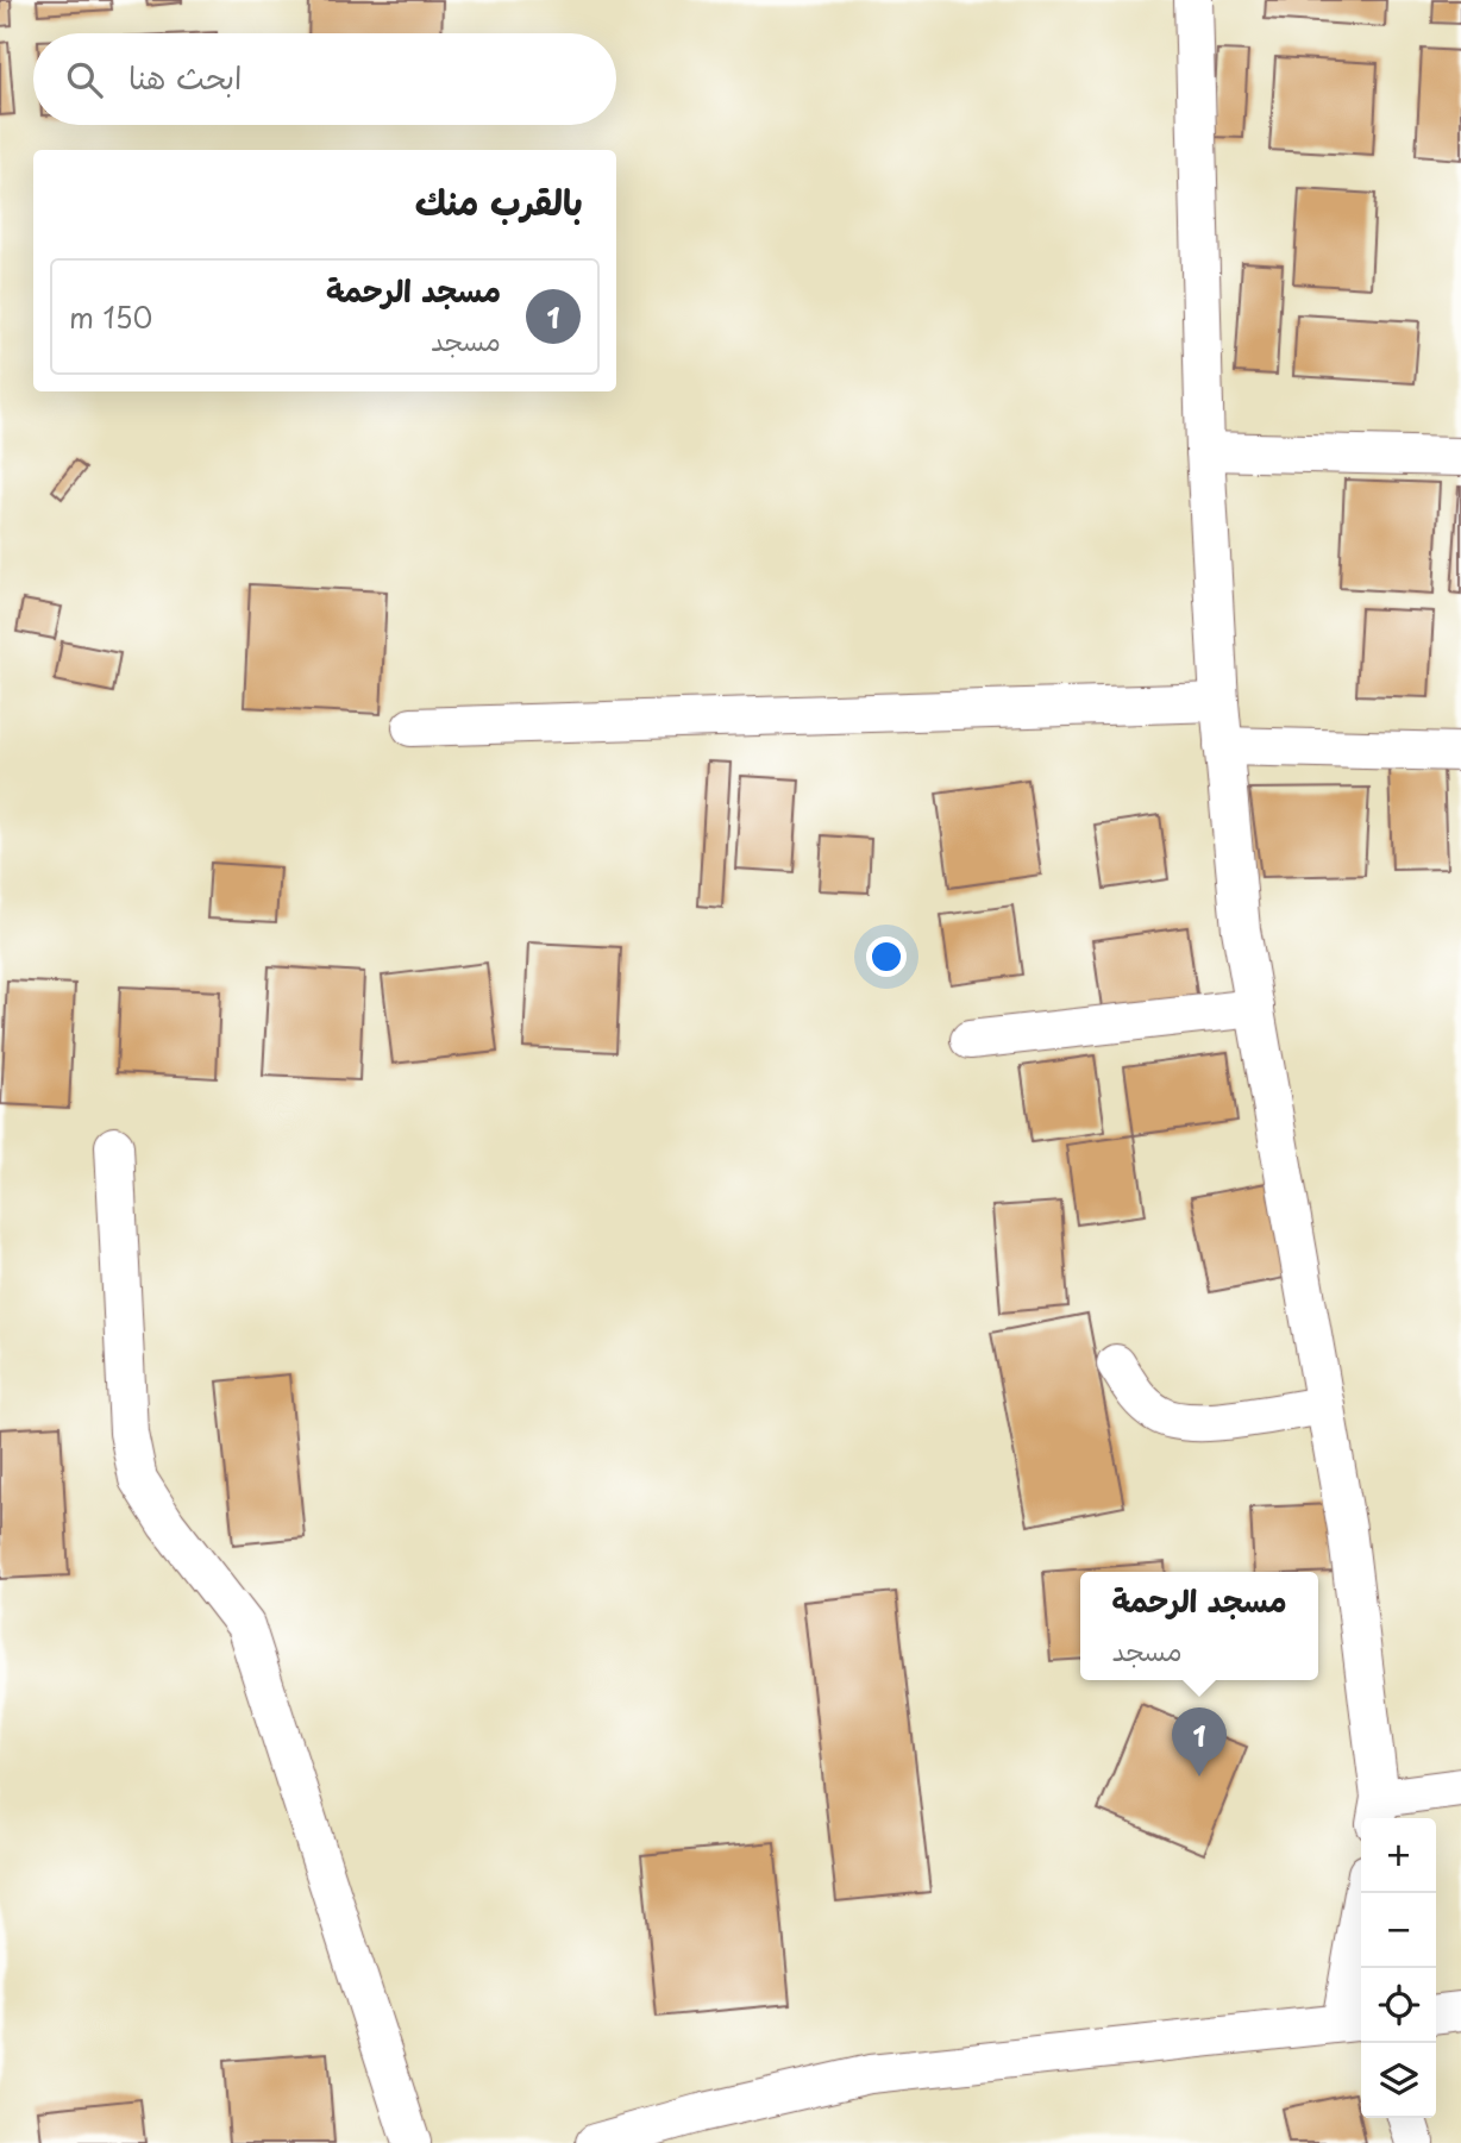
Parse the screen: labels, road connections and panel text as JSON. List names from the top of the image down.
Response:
{
  "page": {
    "search": "ابحث هنا",
    "heading": "بالقرب منك",
    "list": [
      {
        "mark": "1",
        "name": "مسجد الرحمة",
        "note": "مسجد",
        "value": "150 m"
      }
    ],
    "popup": ["مسجد الرحمة", "مسجد"],
    "pins": "1",
    "map_buttons": ["+", "−"]
  }
}
